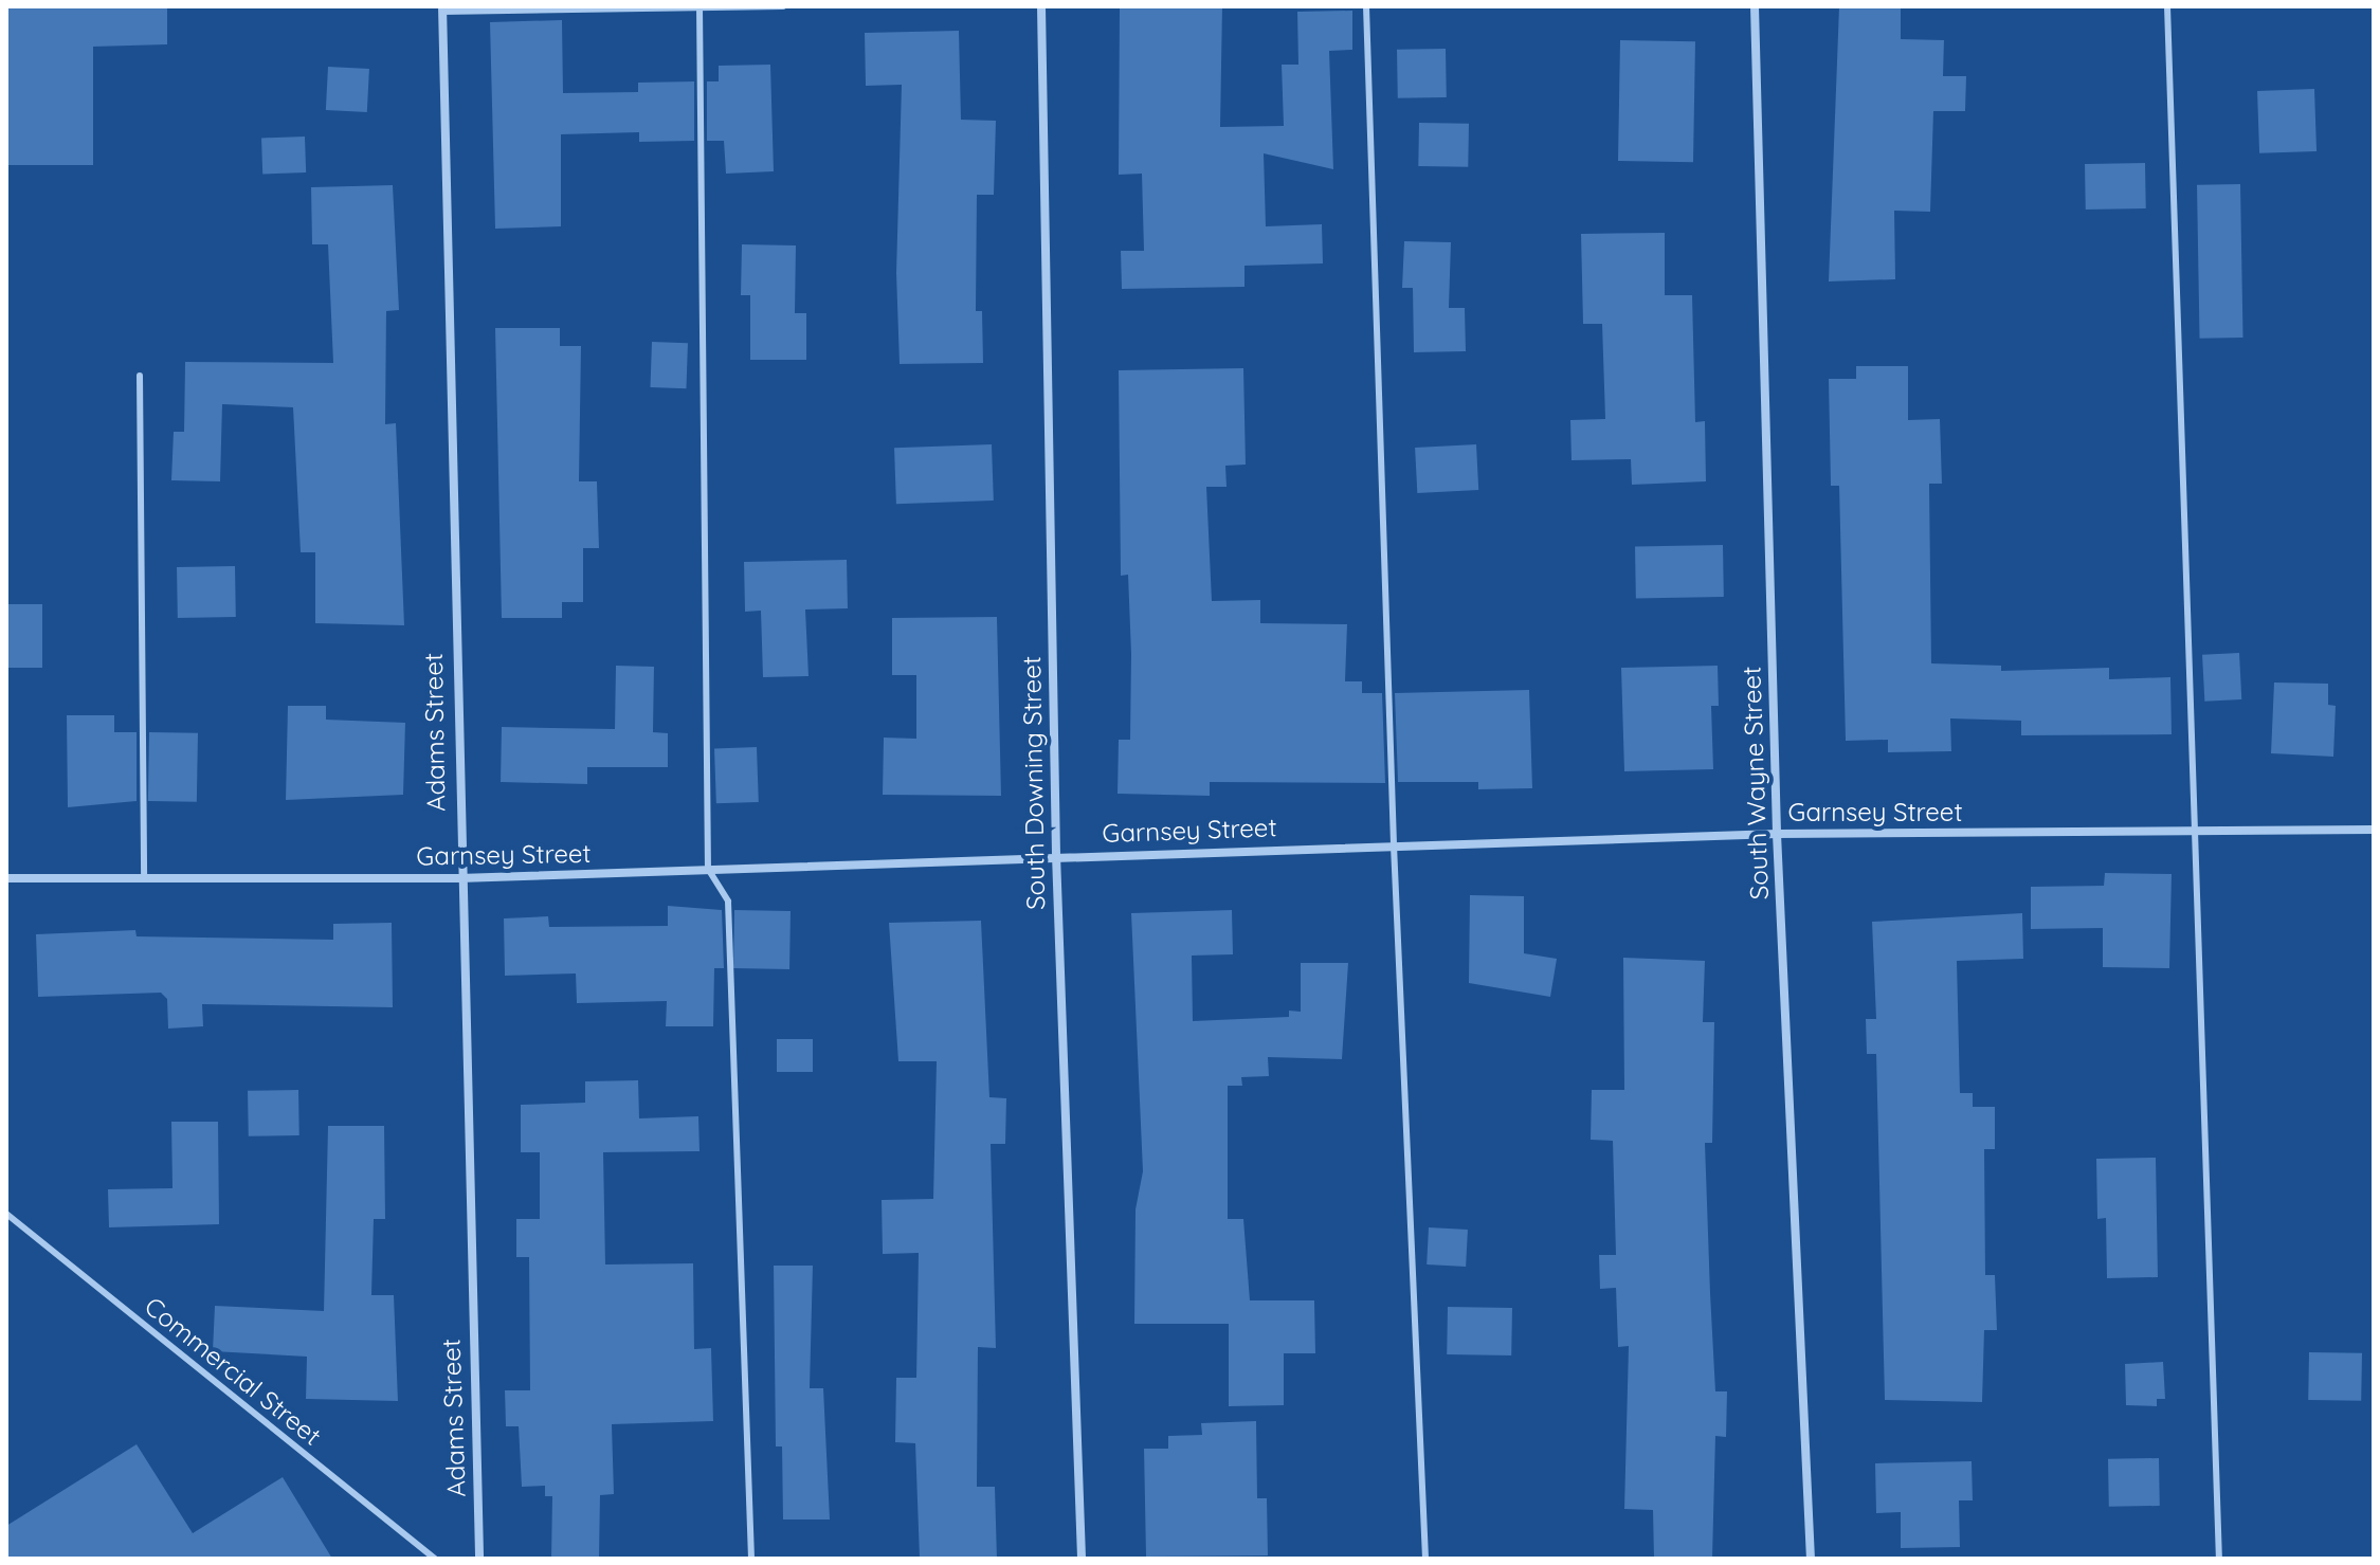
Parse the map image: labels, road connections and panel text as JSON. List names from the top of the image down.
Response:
{
  "streets": {
    "street": [
      "Adams Street",
      "South Downing Street",
      "South Wayne Street",
      "Garnsey Street"
    ],
    "lane": ["Commercial Street"]
  },
  "crossings": [
    ["Adams Street", "Garnsey Street"],
    ["South Downing Street", "Garnsey Street"],
    ["South Wayne Street", "Garnsey Street"]
  ]
}
